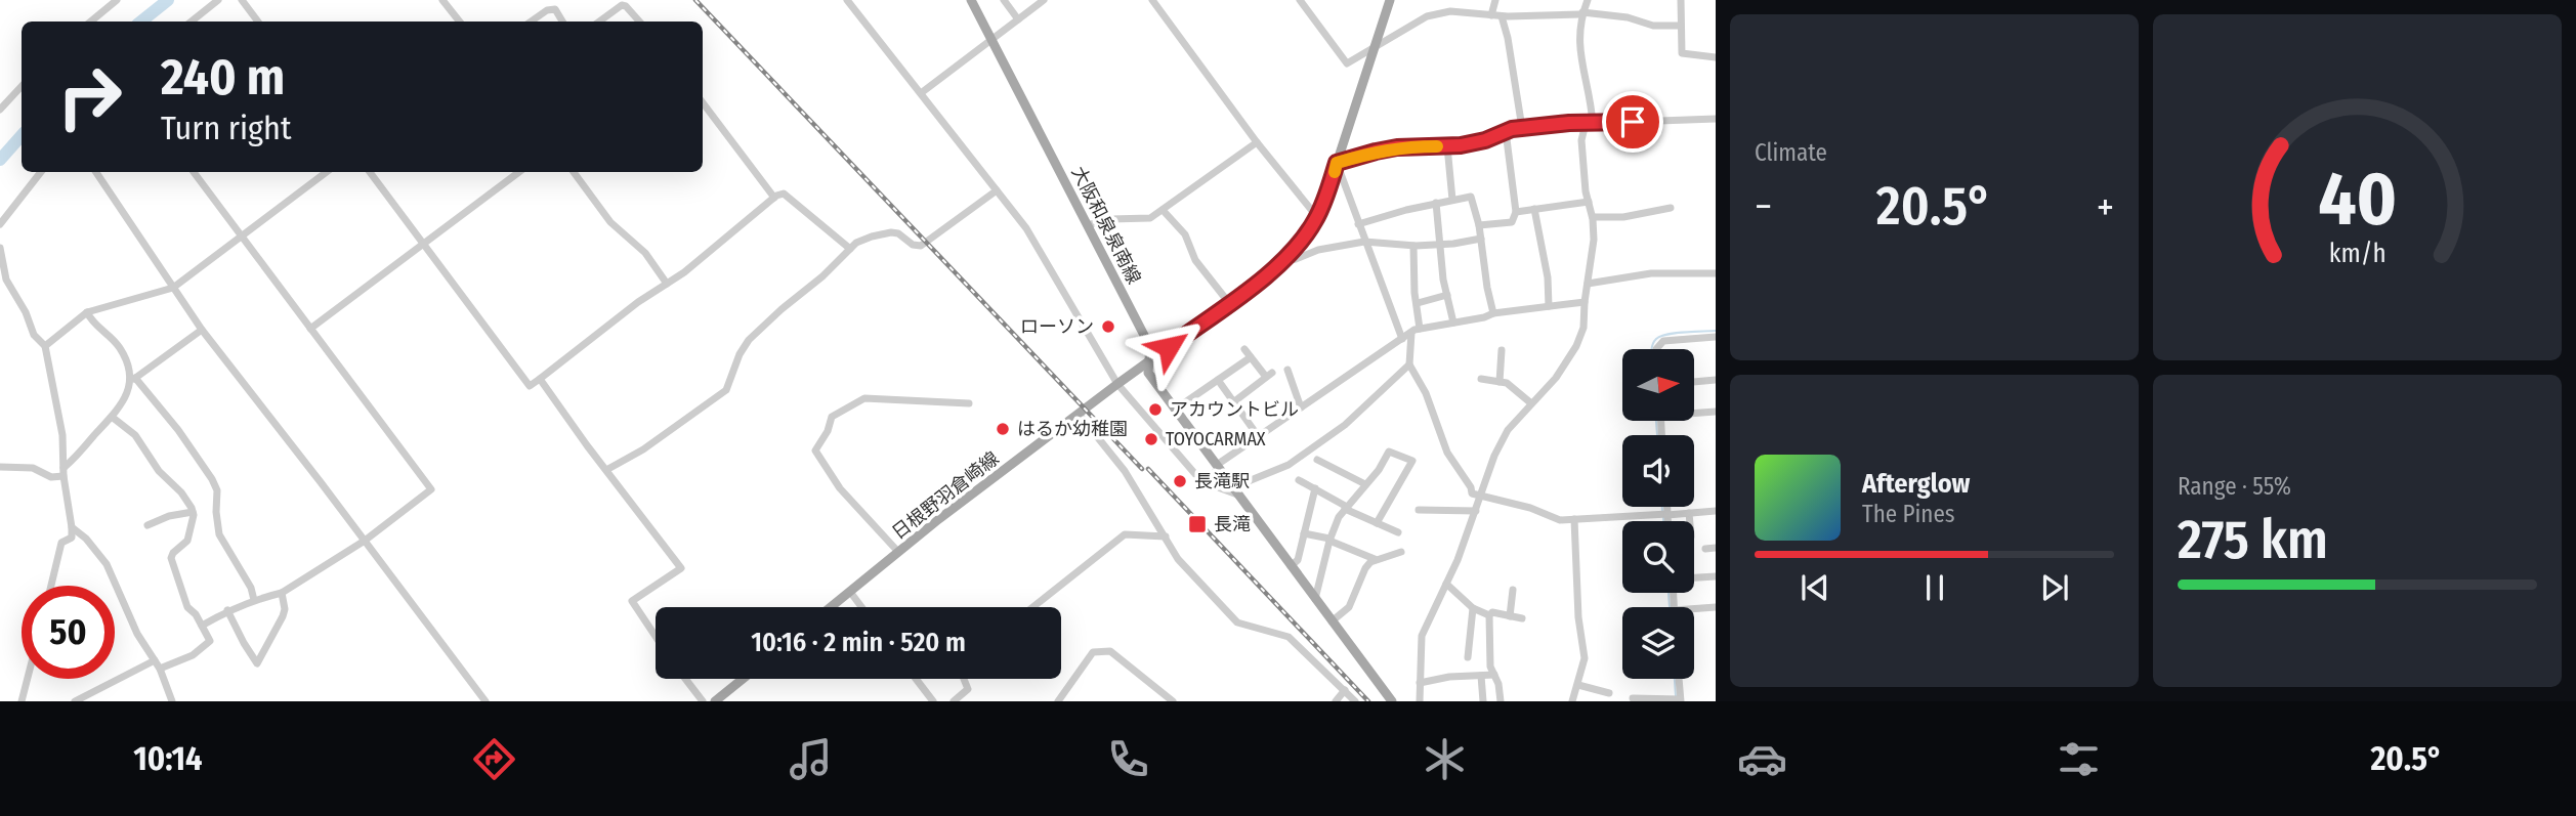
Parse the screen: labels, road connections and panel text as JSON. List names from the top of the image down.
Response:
{
  "streets": {
    "main road": ["大阪和泉泉南線", "日根野羽倉崎線"]
  },
  "crossings": [
    ["大阪和泉泉南線", "日根野羽倉崎線"]
  ],
  "places": {
    "other": [
      "ローソン",
      "アカウントビル",
      "はるか幼稚園",
      "TOYOCARMAX",
      "長滝駅"
    ],
    "transit": ["長滝"]
  },
  "north": "right",
  "page": {
    "tile": [
      "Climate",
      ["Range · 55%", "275 km"]
    ],
    "turn": ["240 m", "Turn right"],
    "heat": ["−", "20.5°", "+"],
    "song": ["Afterglow", "The Pines"],
    "limit": "50",
    "trip": "10:16 · 2 min · 520 m",
    "tabs": ["10:14", "20.5°"],
    "gauge": ["40", "km/h"]
  }
}
